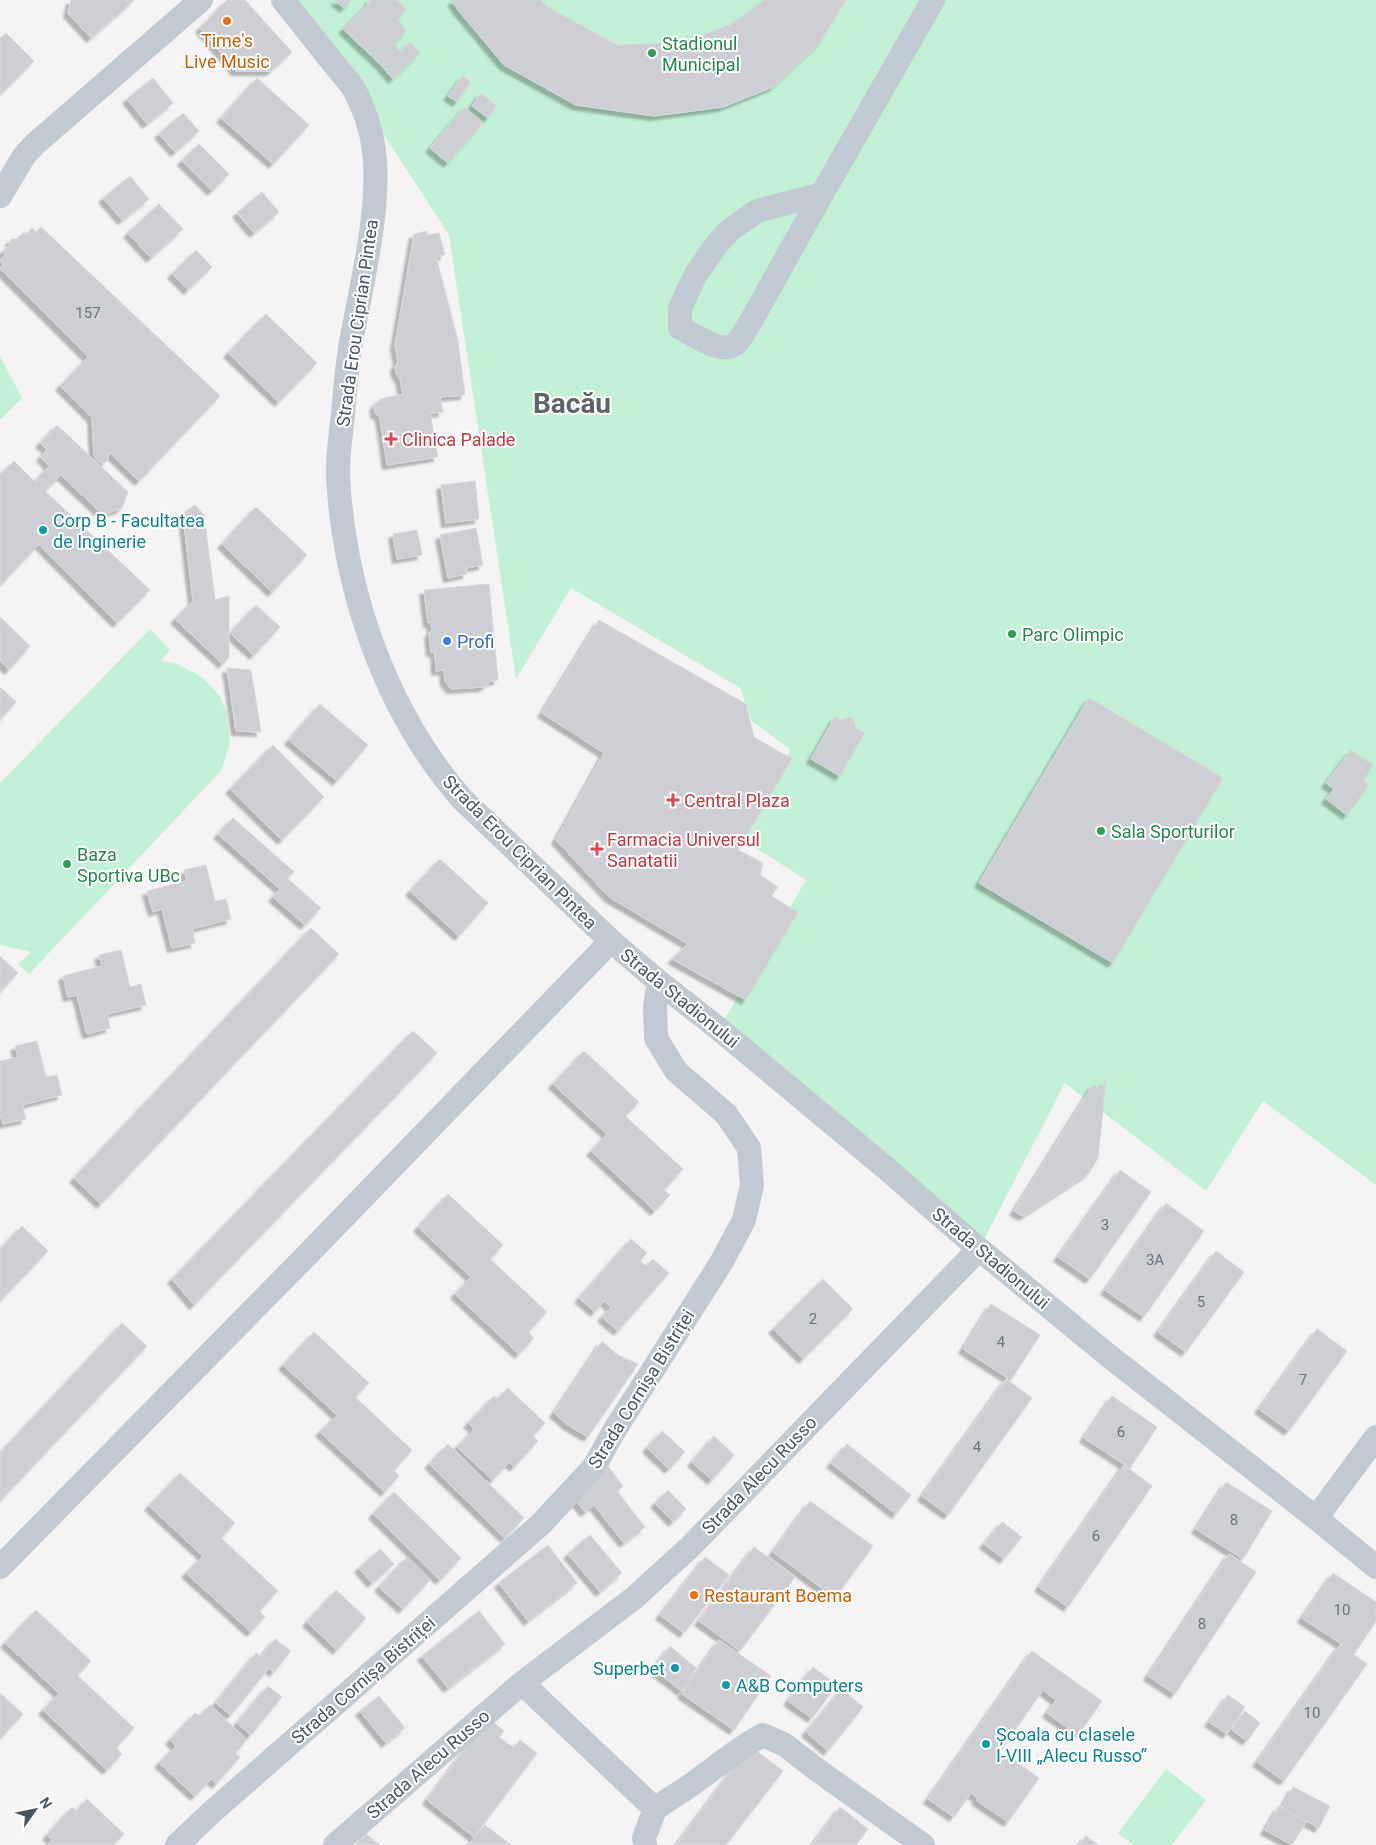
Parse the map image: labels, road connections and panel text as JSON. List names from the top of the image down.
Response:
{
  "streets": {
    "street": [
      "Strada Erou Ciprian Pintea",
      "Strada Stadionului",
      "Strada Cornișa Bistriței",
      "Strada Alecu Russo"
    ]
  },
  "crossings": [
    ["Strada Erou Ciprian Pintea", "Strada Stadionului"],
    ["Strada Stadionului", "Strada Cornișa Bistriței"],
    ["Strada Stadionului", "Strada Alecu Russo"]
  ],
  "districts": ["Bacău"],
  "places": {
    "other": [
      "Time's Live Music",
      "Stadionul Municipal",
      "Corp B - Facultatea de Inginerie",
      "Parc Olimpic",
      "Profi",
      "Sala Sporturilor",
      "Baza Sportiva UBc",
      "Restaurant Boema",
      "Superbet",
      "A&B Computers",
      "Școala cu clasele I-VIII „Alecu Russo”"
    ],
    "health": ["Clinica Palade", "Central Plaza", "Farmacia Universul Sanatatii"]
  },
  "house_numbers": [
    "157",
    "3",
    "3A",
    "5",
    "2",
    "4",
    "7",
    "6",
    "4",
    "8",
    "6",
    "10",
    "8",
    "10"
  ],
  "north": "top right"
}
